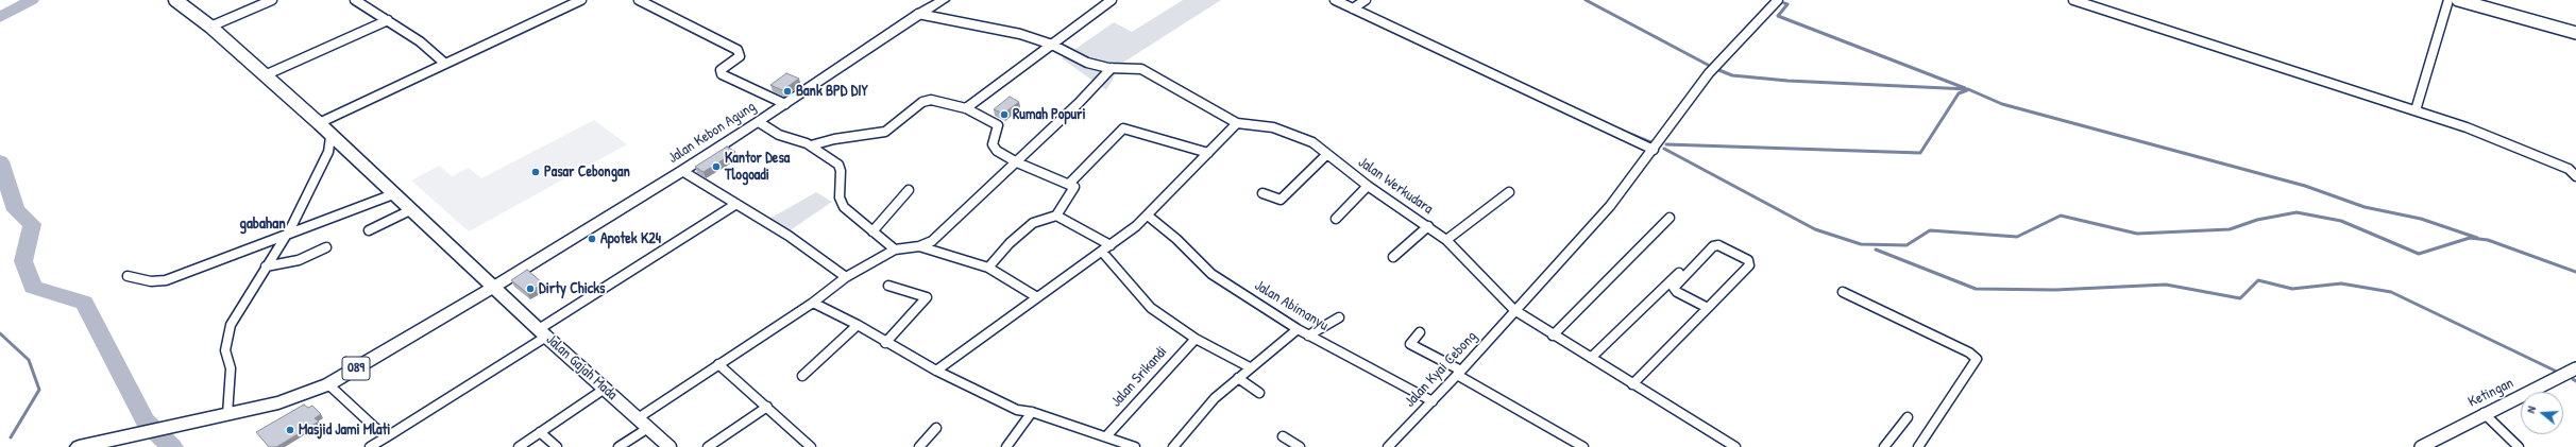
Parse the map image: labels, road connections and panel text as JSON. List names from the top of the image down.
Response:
{
  "streets": {
    "main road": ["Jalan Kebon Agung", "Jalan Gajah Mada", "089"],
    "street": [
      "Jalan Werkudara",
      "Jalan Abimanyu",
      "Jalan Kyai Cebong",
      "Jalan Srikandi",
      "Ketingan"
    ]
  },
  "crossings": [
    ["Jalan Kebon Agung", "Jalan Gajah Mada"],
    ["Jalan Kebon Agung", "089"],
    ["Jalan Werkudara", "Jalan Kyai Cebong"],
    ["Jalan Abimanyu", "Jalan Kyai Cebong"],
    ["Jalan Gajah Mada", "089"]
  ],
  "districts": ["gabahan"],
  "places": [
    "Bank BPD DIY",
    "Rumah Popuri",
    "Kantor Desa Tlogoadi",
    "Pasar Cebongan",
    "Apotek K24",
    "Dirty Chicks",
    "Masjid Jami Mlati"
  ],
  "north": "left"
}
